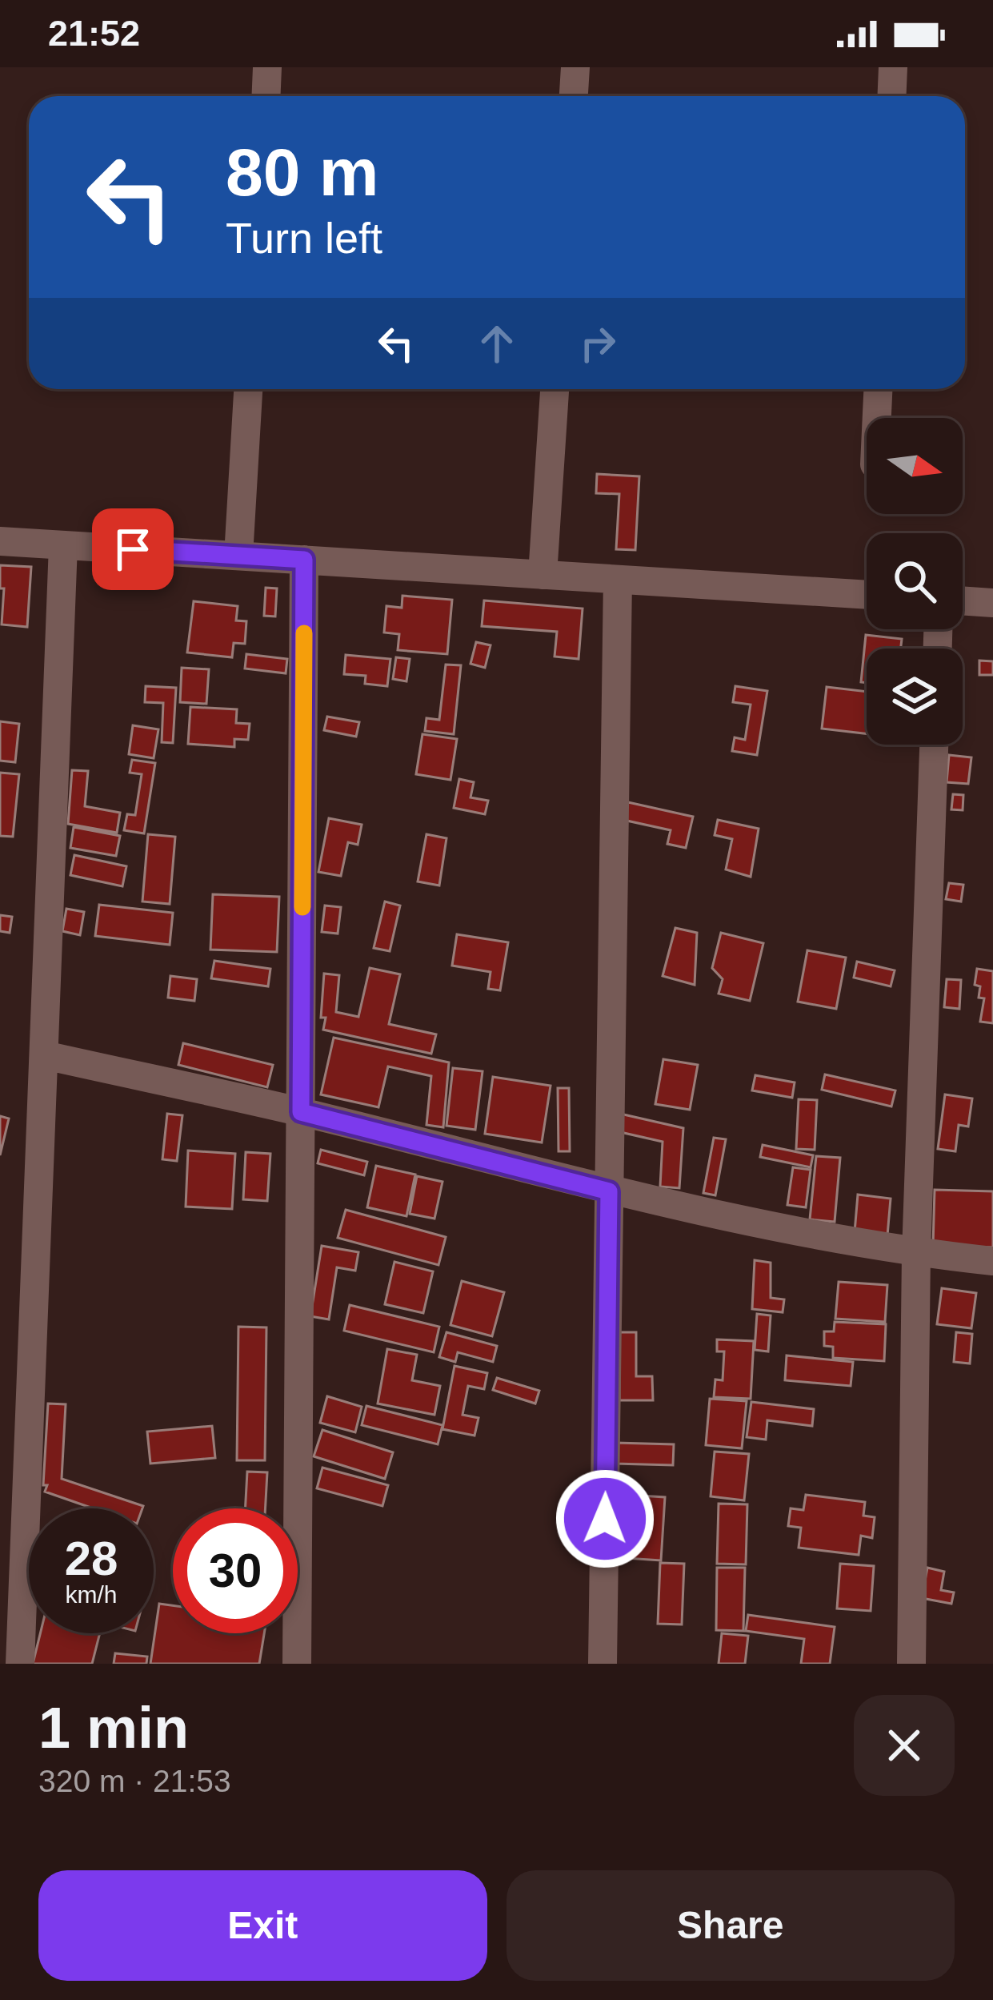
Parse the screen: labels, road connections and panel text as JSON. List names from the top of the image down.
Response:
{
  "north": "right",
  "page": {
    "status": "21:52",
    "turn": ["80 m", "Turn left"],
    "speed": "28 km/h",
    "limit": "30",
    "heading": ["1 min", "320 m · 21:53"],
    "buttons": ["Exit", "Share"]
  }
}
